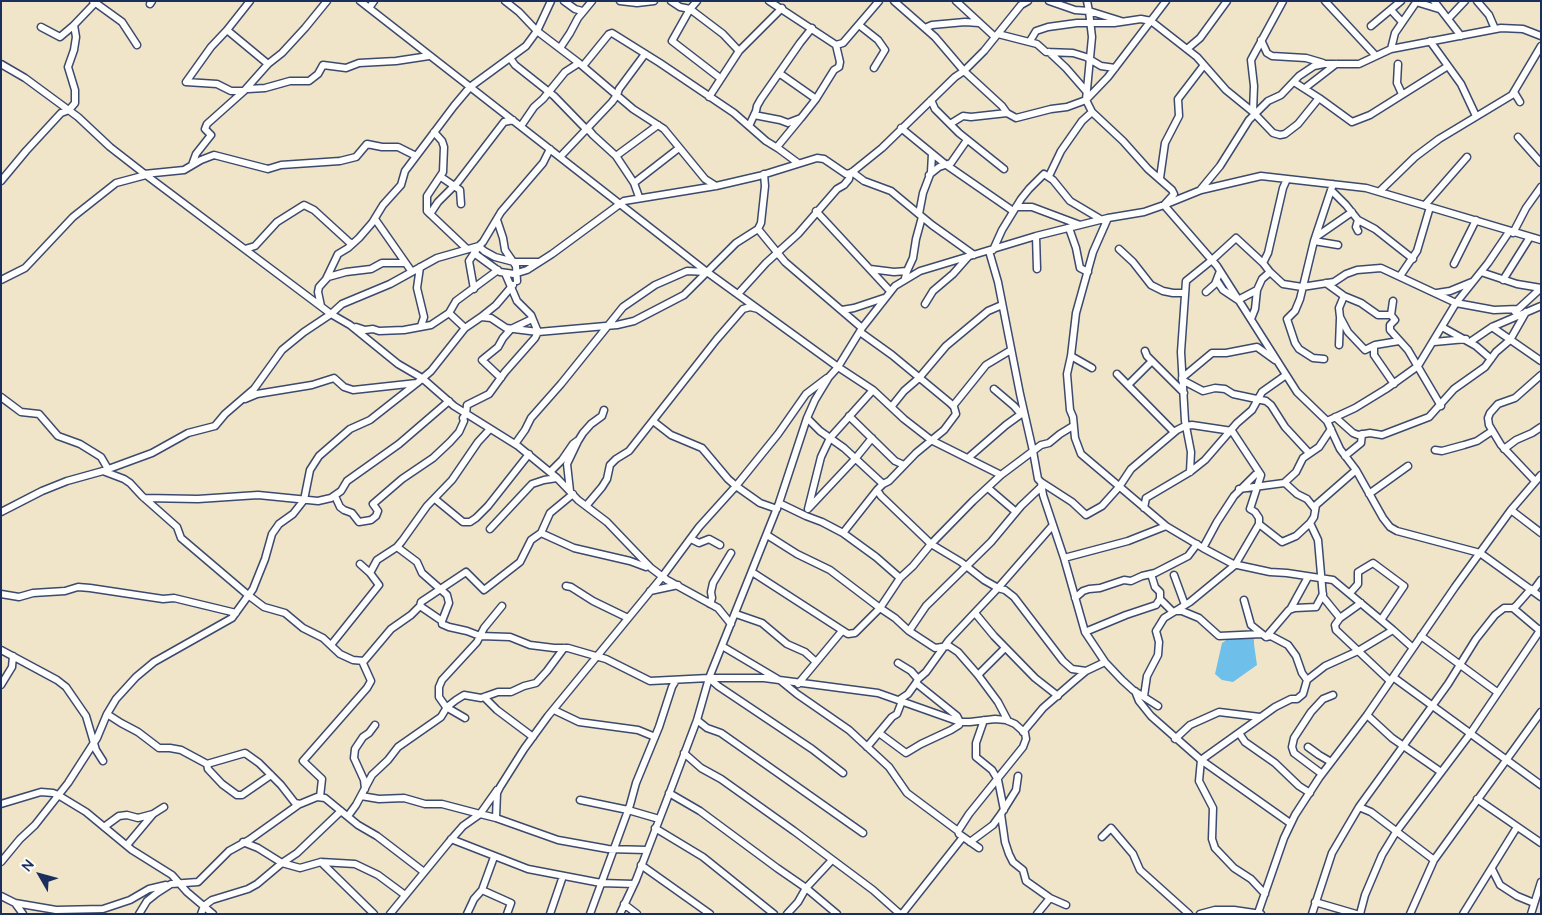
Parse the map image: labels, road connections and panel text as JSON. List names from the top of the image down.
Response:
{
  "north": "top left"
}
